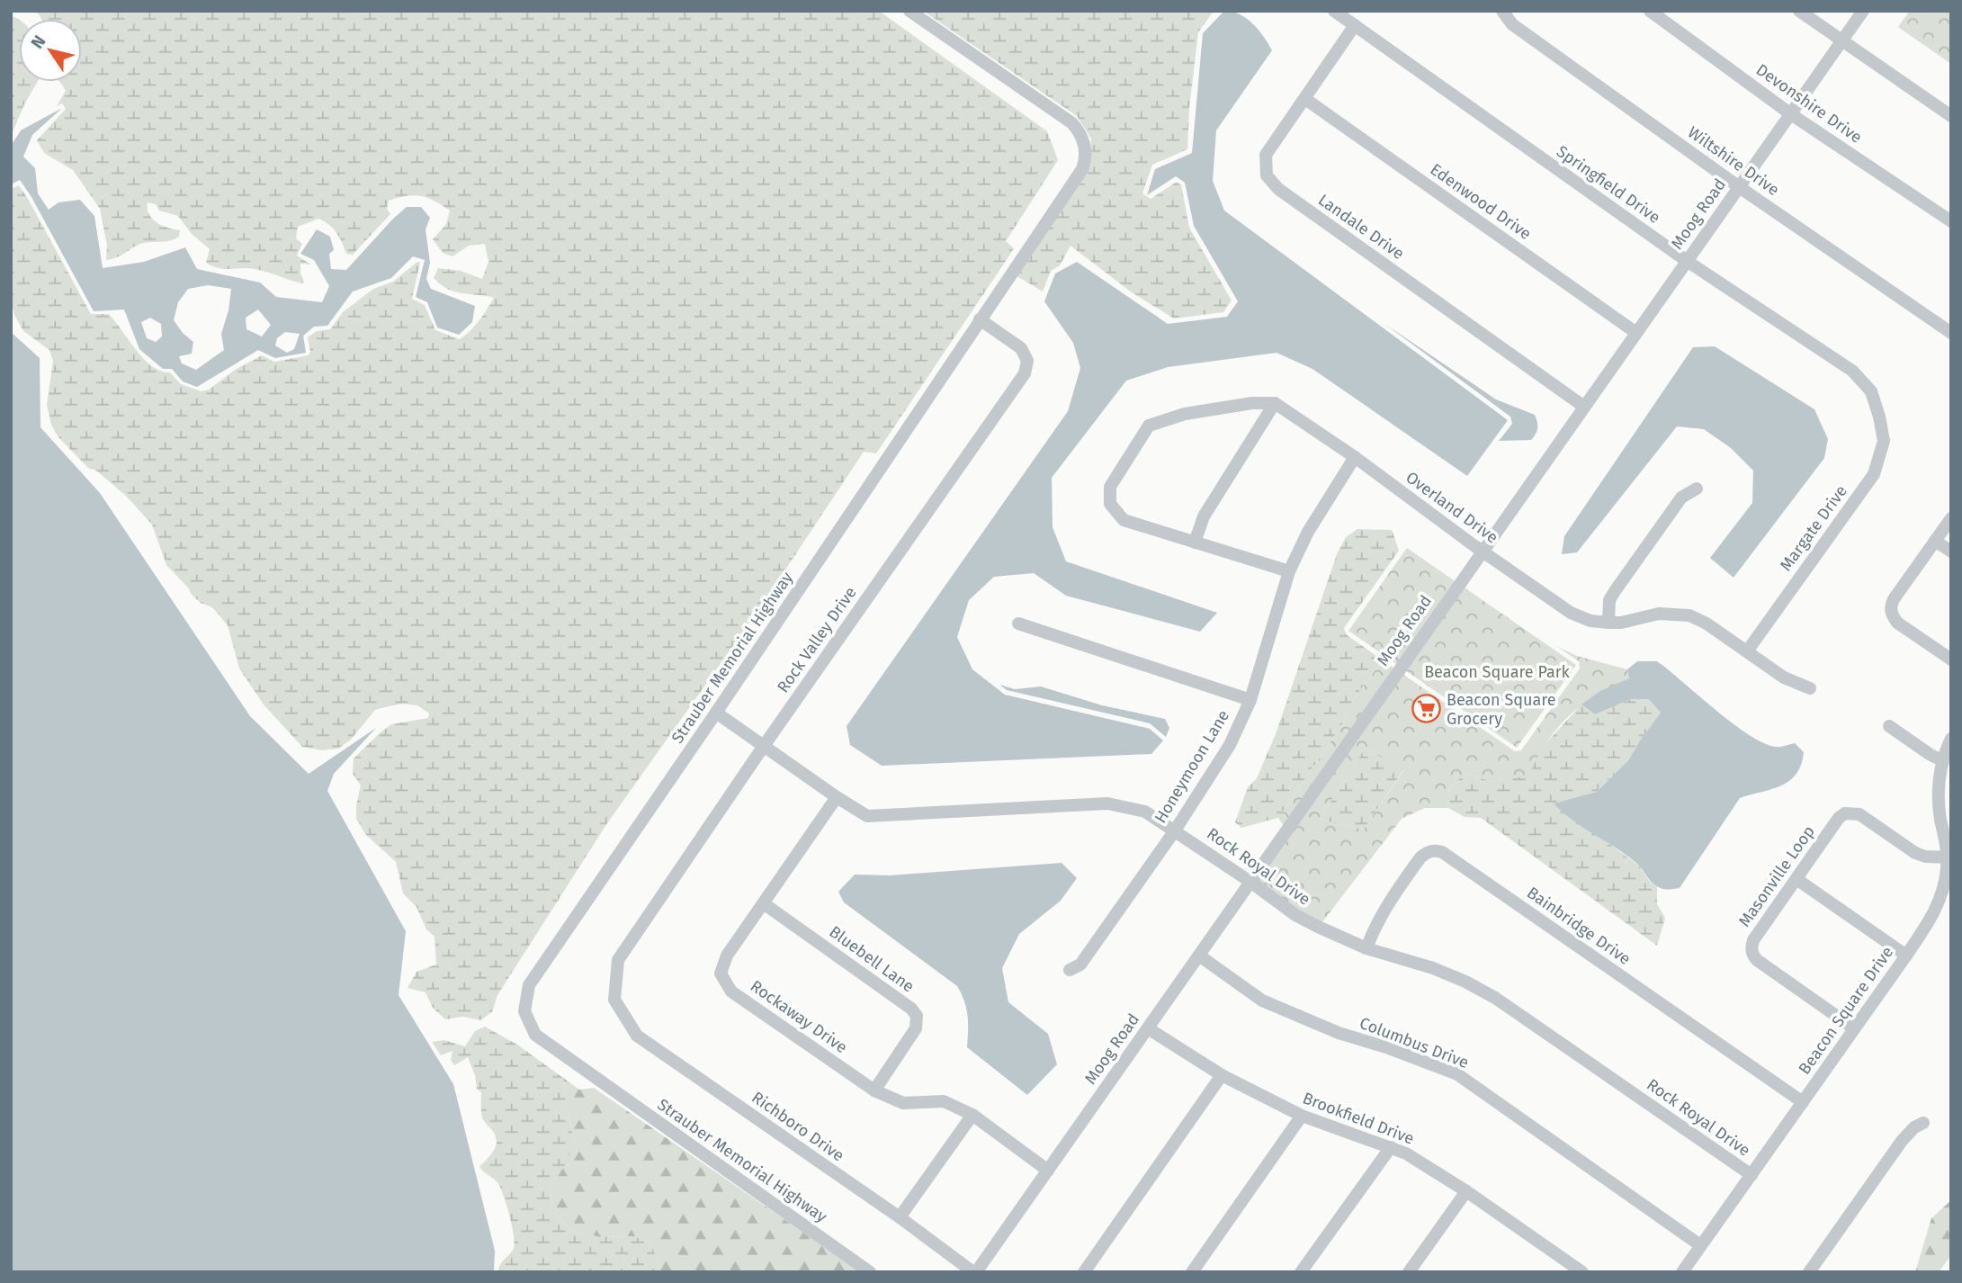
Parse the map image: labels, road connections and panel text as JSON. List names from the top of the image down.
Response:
{
  "streets": {
    "street": [
      "Devonshire Drive",
      "Wiltshire Drive",
      "Springfield Drive",
      "Edenwood Drive",
      "Moog Road",
      "Landale Drive",
      "Overland Drive",
      "Margate Drive",
      "Rock Valley Drive",
      "Strauber Memorial Highway",
      "Honeymoon Lane",
      "Rock Royal Drive",
      "Masonville Loop",
      "Bainbridge Drive",
      "Bluebell Lane",
      "Beacon Square Drive",
      "Rockaway Drive",
      "Columbus Drive",
      "Brookfield Drive",
      "Richboro Drive"
    ]
  },
  "crossings": [
    ["Devonshire Drive", "Moog Road"],
    ["Wiltshire Drive", "Moog Road"],
    ["Springfield Drive", "Moog Road"],
    ["Springfield Drive", "Landale Drive"],
    ["Springfield Drive", "Margate Drive"],
    ["Edenwood Drive", "Moog Road"],
    ["Edenwood Drive", "Landale Drive"],
    ["Moog Road", "Landale Drive"],
    ["Moog Road", "Overland Drive"],
    ["Moog Road", "Rock Royal Drive"],
    ["Moog Road", "Rockaway Drive"],
    ["Moog Road", "Columbus Drive"],
    ["Moog Road", "Brookfield Drive"],
    ["Moog Road", "Richboro Drive"],
    ["Overland Drive", "Margate Drive"],
    ["Overland Drive", "Honeymoon Lane"],
    ["Rock Valley Drive", "Strauber Memorial Highway"],
    ["Rock Valley Drive", "Rock Royal Drive"],
    ["Rock Valley Drive", "Richboro Drive"],
    ["Strauber Memorial Highway", "Rock Royal Drive"],
    ["Honeymoon Lane", "Rock Royal Drive"],
    ["Rock Royal Drive", "Bainbridge Drive"],
    ["Rock Royal Drive", "Beacon Square Drive"],
    ["Rock Royal Drive", "Rockaway Drive"],
    ["Masonville Loop", "Beacon Square Drive"],
    ["Bainbridge Drive", "Beacon Square Drive"],
    ["Bluebell Lane", "Rockaway Drive"],
    ["Beacon Square Drive", "Columbus Drive"]
  ],
  "parks": ["Beacon Square Park"],
  "places": {
    "supermarket": ["Beacon Square Grocery"]
  },
  "north": "top left"
}
